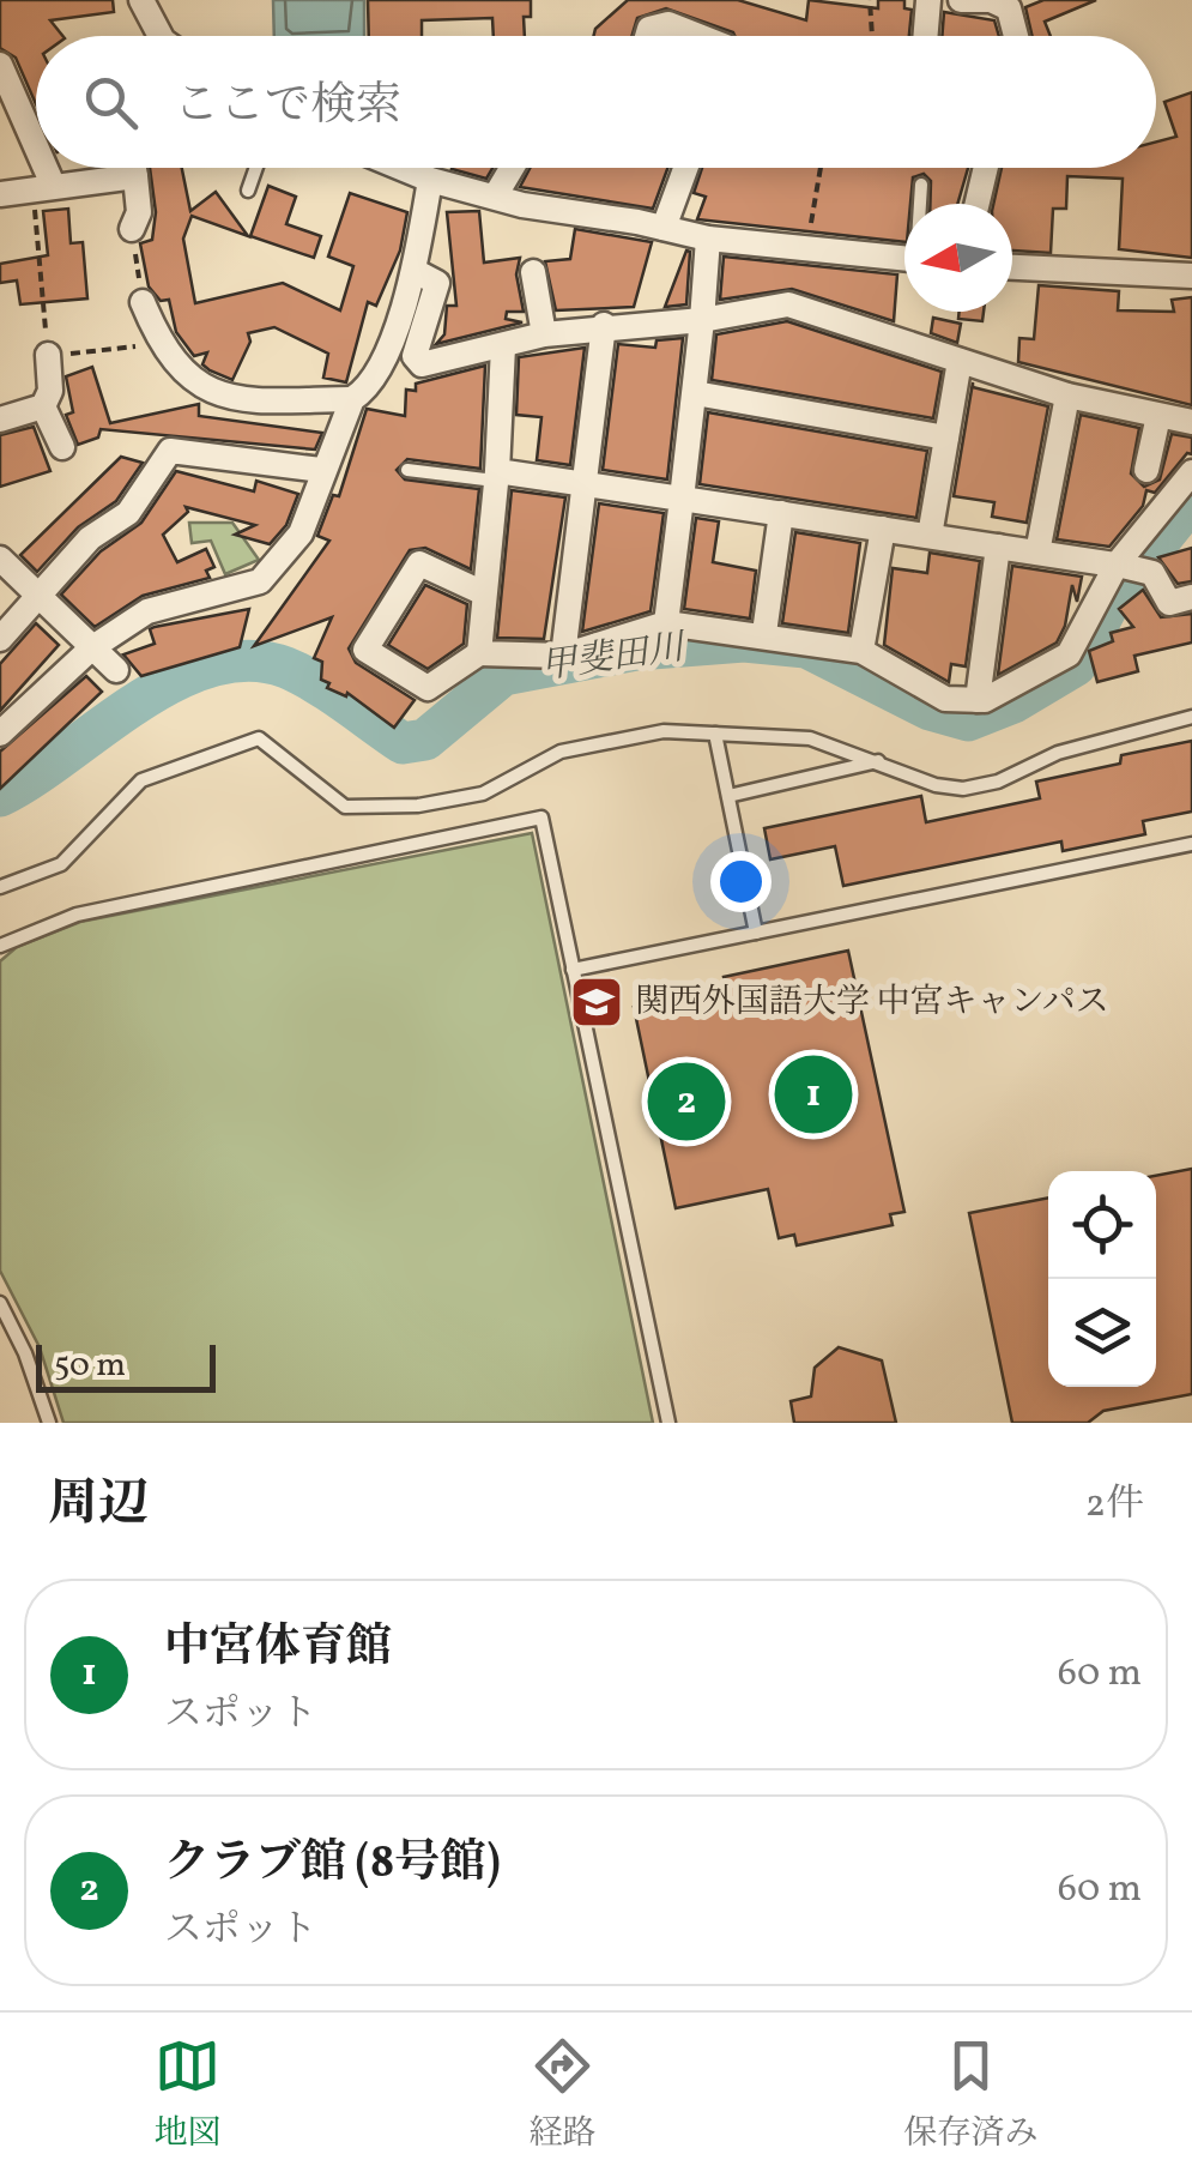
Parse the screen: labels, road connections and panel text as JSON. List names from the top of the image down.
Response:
{
  "water": ["甲斐田川"],
  "places": {
    "school or university": ["関西外国語大学 中宮キャンパス"]
  },
  "scale_bar": "50 m",
  "north": "left",
  "page": {
    "search": "ここで検索",
    "pins": ["1", "2"],
    "scale": "50 m",
    "heading": ["周辺", "2件"],
    "list": [
      {
        "mark": "1",
        "name": "中宮体育館",
        "note": "スポット",
        "value": "60 m"
      },
      {
        "mark": "2",
        "name": "クラブ館 (8号館)",
        "note": "スポット",
        "value": "60 m"
      }
    ],
    "nav": ["地図", "経路", "保存済み"]
  }
}
